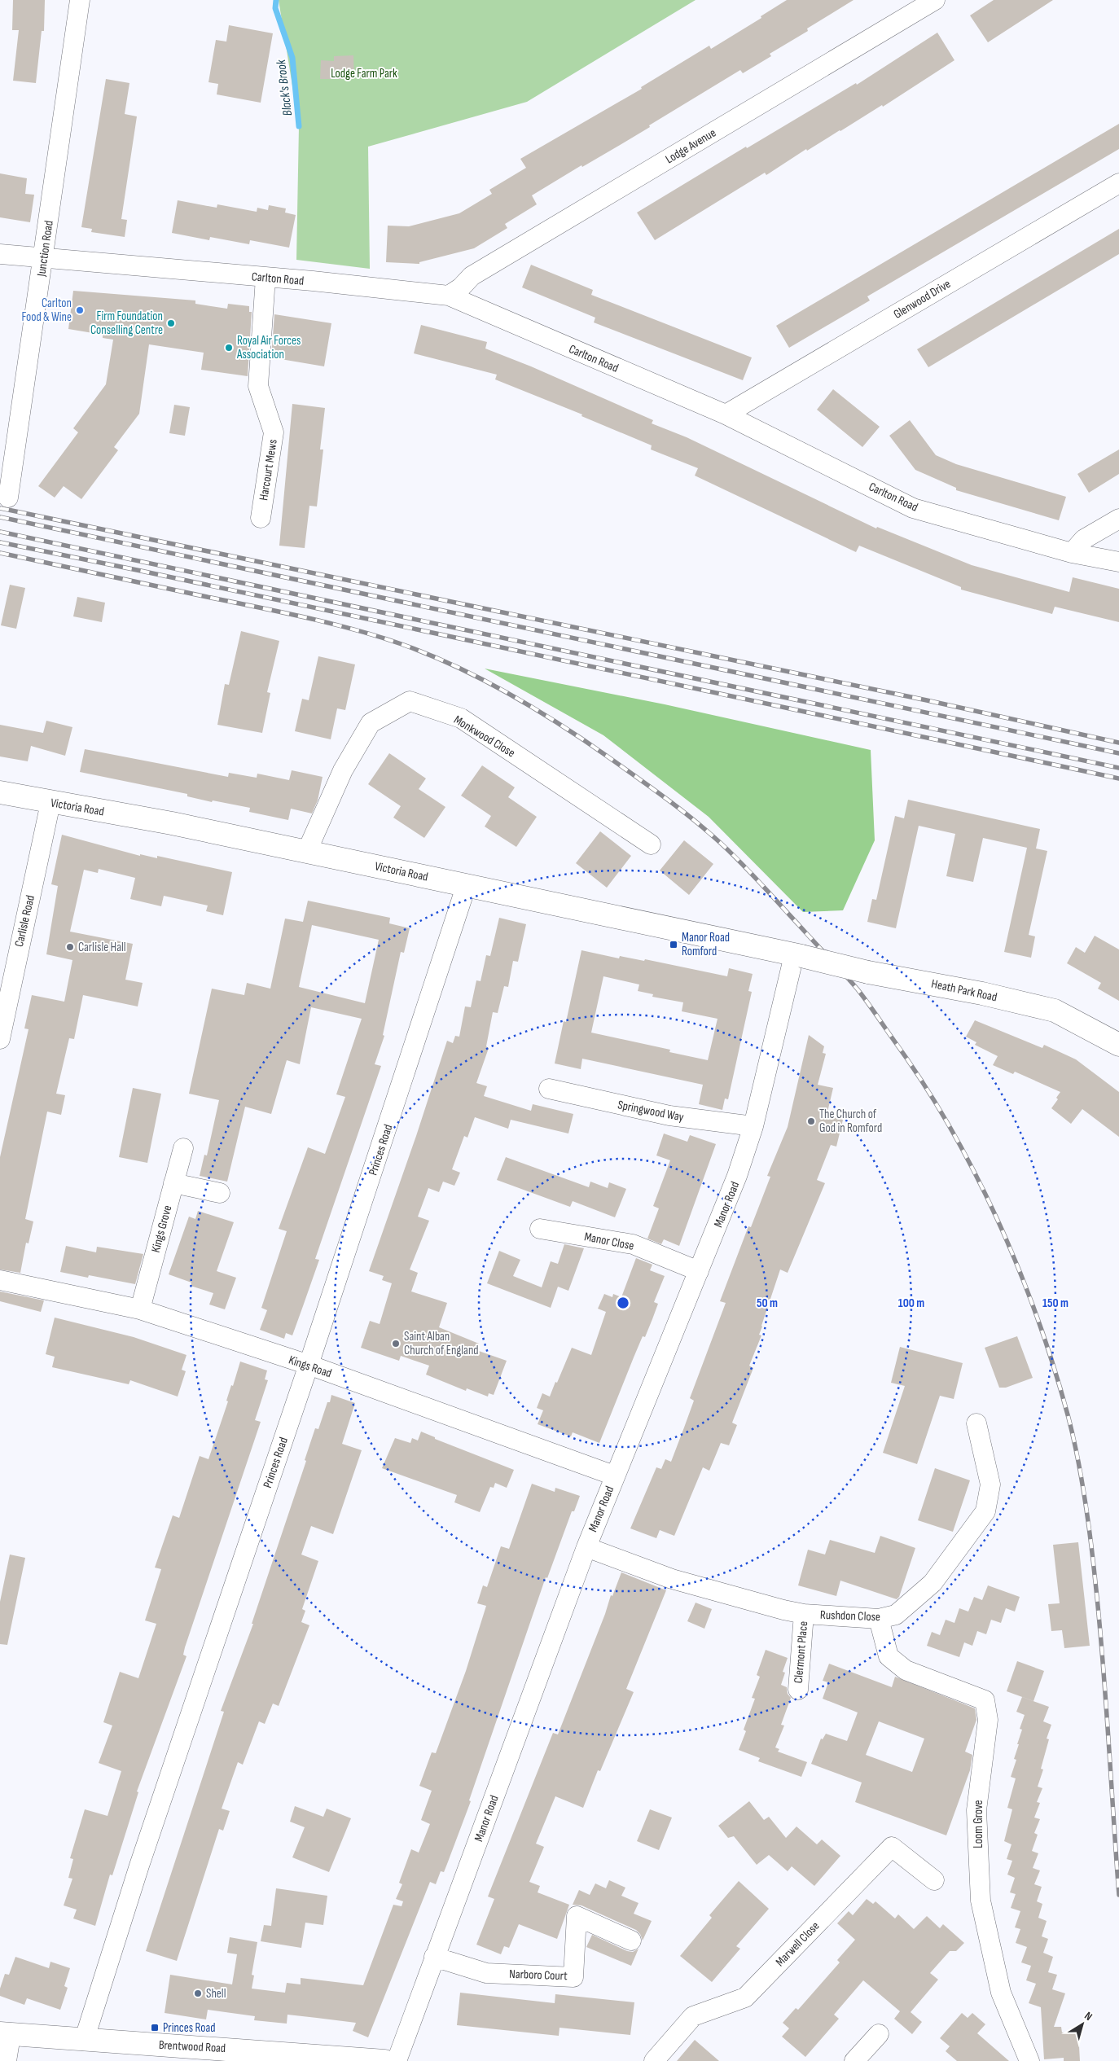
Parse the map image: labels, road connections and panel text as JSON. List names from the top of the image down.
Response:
{
  "streets": {
    "street": [
      "Lodge Avenue",
      "Junction Road",
      "Carlton Road",
      "Glenwood Drive",
      "Harcourt Mews",
      "Monkwood Close",
      "Victoria Road",
      "Carlisle Road",
      "Heath Park Road",
      "Springwood Way",
      "Princes Road",
      "Manor Road",
      "Kings Grove",
      "Manor Close",
      "Kings Road",
      "Rushdon Close",
      "Clermont Place",
      "Loom Grove",
      "Marwell Close",
      "Narboro Court",
      "Brentwood Road"
    ]
  },
  "crossings": [
    ["Lodge Avenue", "Carlton Road"],
    ["Junction Road", "Carlton Road"],
    ["Carlton Road", "Glenwood Drive"],
    ["Carlton Road", "Harcourt Mews"],
    ["Monkwood Close", "Victoria Road"],
    ["Victoria Road", "Carlisle Road"],
    ["Victoria Road", "Heath Park Road"],
    ["Victoria Road", "Princes Road"],
    ["Victoria Road", "Manor Road"],
    ["Heath Park Road", "Manor Road"],
    ["Springwood Way", "Manor Road"],
    ["Princes Road", "Kings Road"],
    ["Princes Road", "Brentwood Road"],
    ["Manor Road", "Manor Close"],
    ["Manor Road", "Kings Road"],
    ["Manor Road", "Rushdon Close"],
    ["Manor Road", "Narboro Court"],
    ["Kings Grove", "Kings Road"],
    ["Rushdon Close", "Clermont Place"],
    ["Rushdon Close", "Loom Grove"]
  ],
  "water": ["Black's Brook"],
  "parks": ["Lodge Farm Park"],
  "places": {
    "other": [
      "Carlton Food & Wine",
      "Firm Foundation Conselling Centre",
      "Royal Air Forces Association",
      "Carlisle Hall",
      "The Church of God in Romford",
      "Saint Alban Church of England",
      "Shell"
    ],
    "transit": ["Manor Road Romford", "Princes Road"]
  },
  "north": "top right",
  "rings": ["50 m", "100 m", "150 m"]
}
